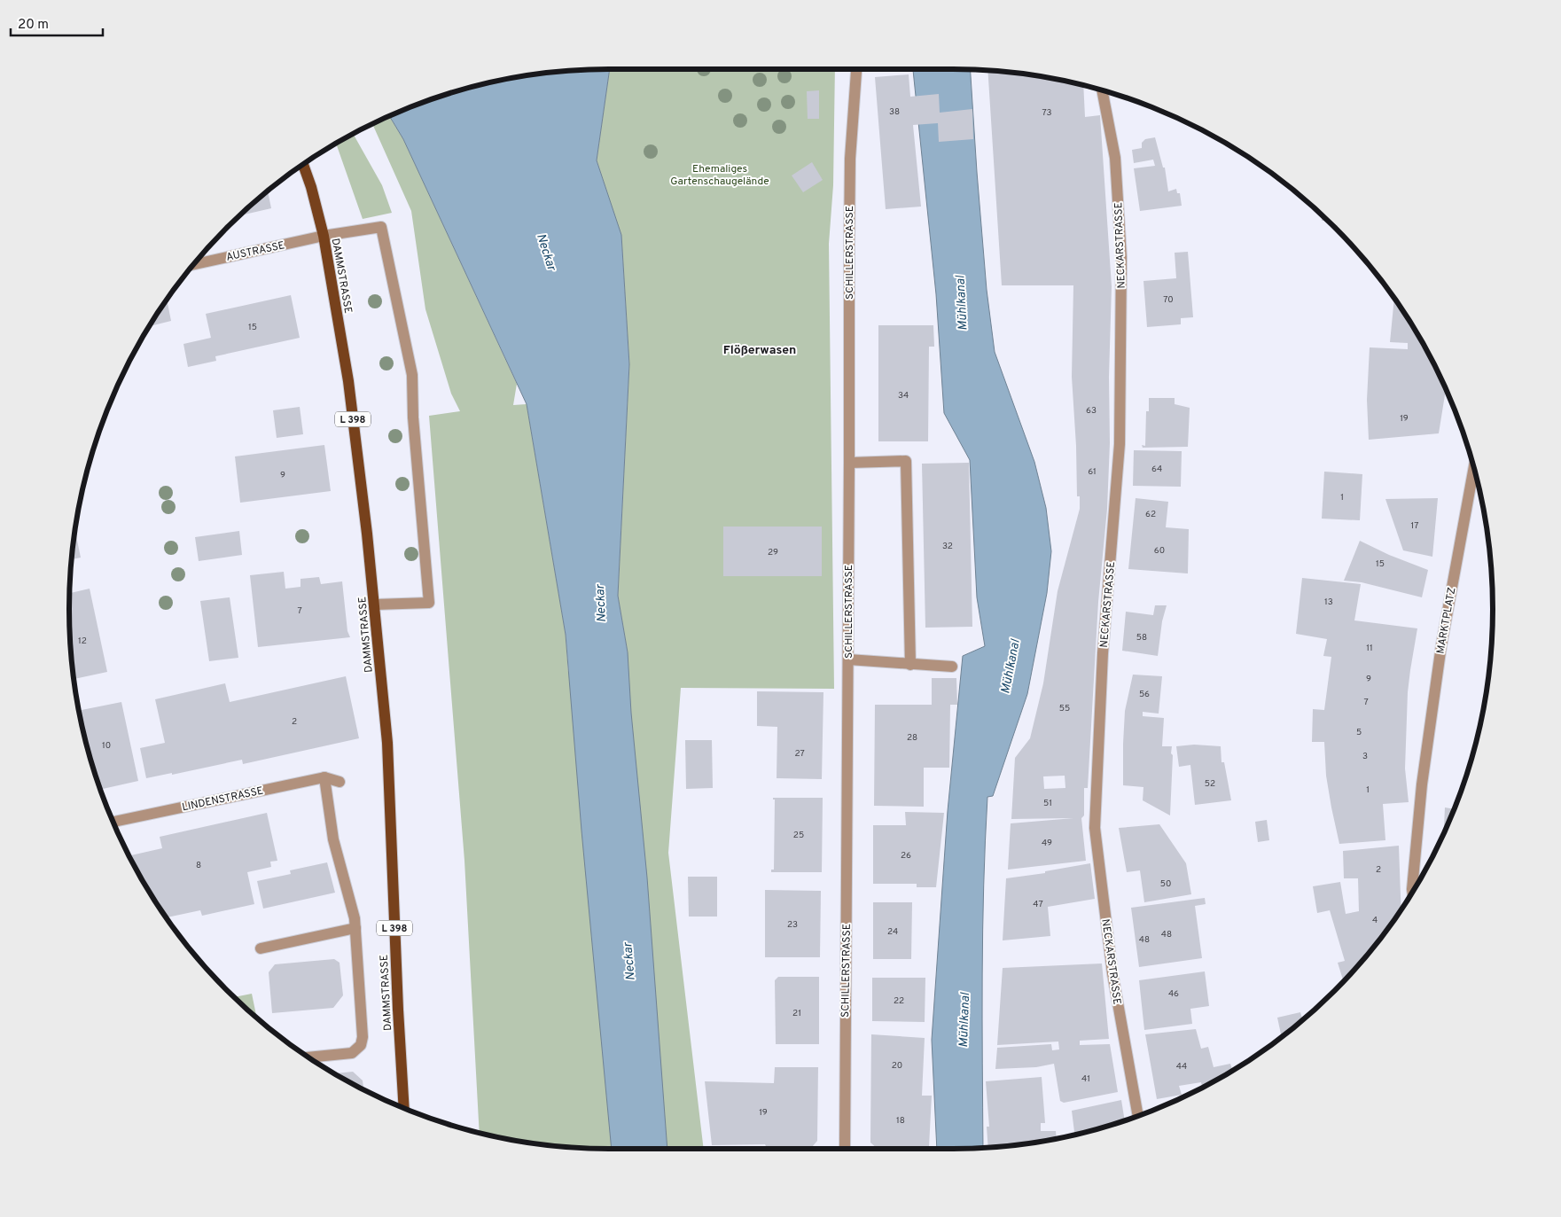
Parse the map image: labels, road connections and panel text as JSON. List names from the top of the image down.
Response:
{
  "streets": {
    "main road": ["DAMMSTRASSE", "L 398"],
    "street": [
      "NECKARSTRASSE",
      "AUSTRASSE",
      "SCHILLERSTRASSE",
      "MARKTPLATZ",
      "LINDENSTRASSE"
    ]
  },
  "crossings": [
    ["AUSTRASSE", "DAMMSTRASSE"]
  ],
  "districts": ["Flößerwasen"],
  "water": ["Neckar", "Mühlkanal"],
  "parks": ["Ehemaliges Gartenschaugelände"],
  "house_numbers": [
    "38",
    "73",
    "70",
    "15",
    "34",
    "63",
    "19",
    "64",
    "61",
    "9",
    "1",
    "62",
    "17",
    "32",
    "60",
    "29",
    "15",
    "13",
    "7",
    "58",
    "12",
    "11",
    "9",
    "56",
    "7",
    "55",
    "2",
    "5",
    "28",
    "10",
    "27",
    "3",
    "52",
    "1",
    "51",
    "25",
    "49",
    "26",
    "8",
    "2",
    "50",
    "47",
    "4",
    "23",
    "24",
    "48",
    "48",
    "46",
    "22",
    "21",
    "20",
    "44",
    "41",
    "19",
    "18"
  ],
  "scale_bar": "20 m"
}
